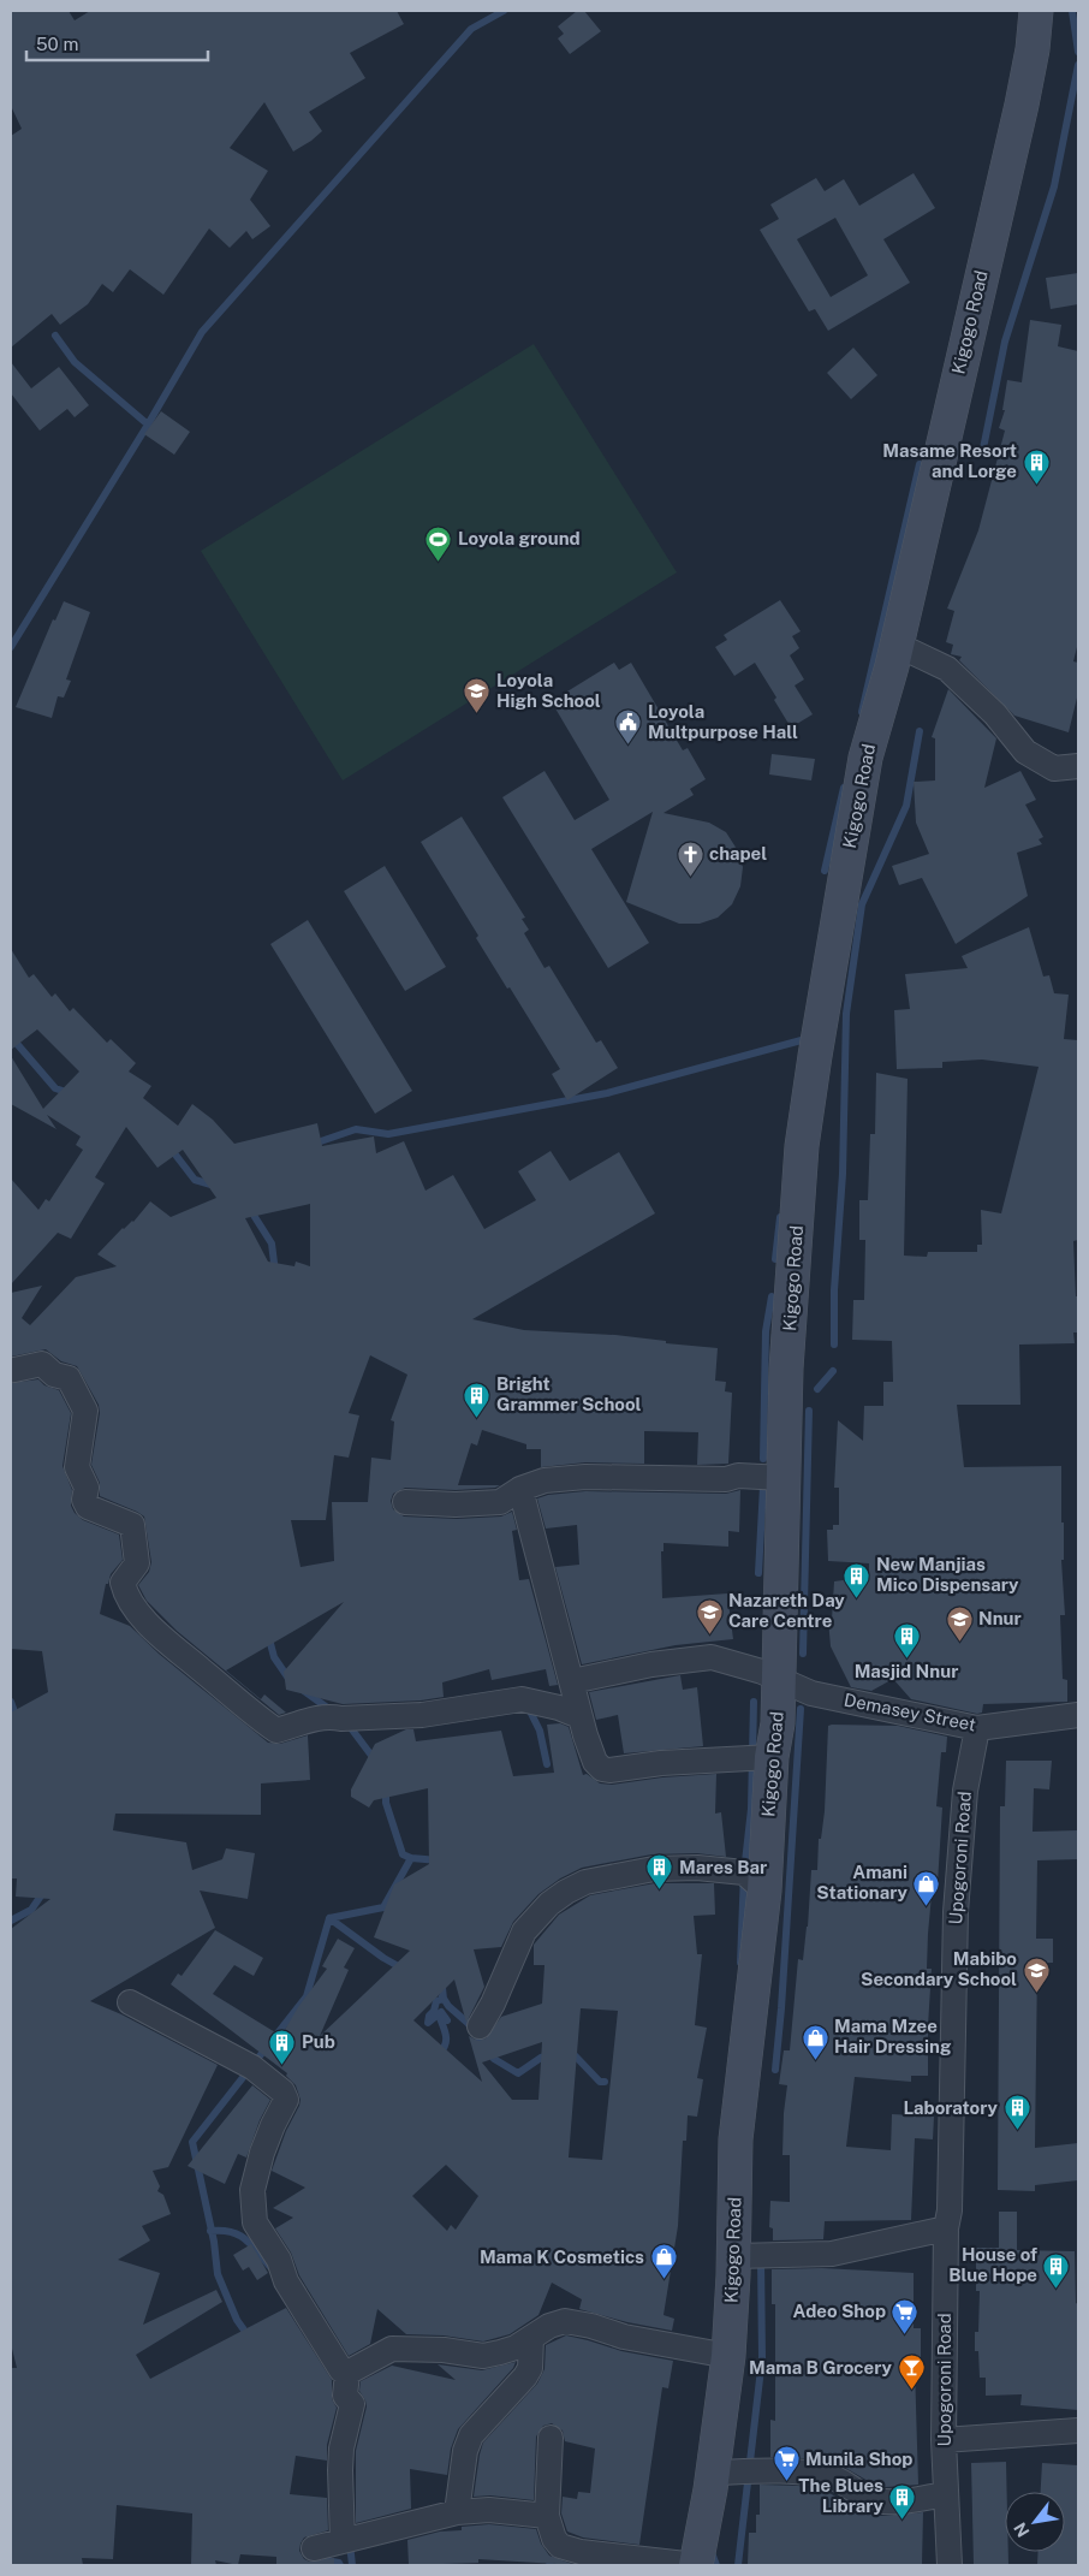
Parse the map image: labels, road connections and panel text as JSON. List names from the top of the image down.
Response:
{
  "streets": {
    "main road": ["Kigogo Road"],
    "street": ["Demasey Street", "Upogoroni Road"]
  },
  "crossings": [
    ["Kigogo Road", "Demasey Street"],
    ["Demasey Street", "Upogoroni Road"]
  ],
  "places": {
    "building": [
      "Masame Resort and Lorge",
      "Bright Grammer School",
      "New Manjias Mico Dispensary",
      "Masjid Nnur",
      "Mares Bar",
      "Pub",
      "Laboratory",
      "House of Blue Hope",
      "The Blues Library"
    ],
    "sports": ["Loyola ground"],
    "school or university": [
      "Loyola High School",
      "Nazareth Day Care Centre",
      "Nnur",
      "Mabibo Secondary School"
    ],
    "public building": ["Loyola Multpurpose Hall"],
    "church": ["chapel"],
    "shop": ["Amani Stationary", "Mama Mzee Hair Dressing", "Mama K Cosmetics"],
    "supermarket": ["Adeo Shop", "Munila Shop"],
    "bar": ["Mama B Grocery"]
  },
  "scale_bar": "50 m",
  "north": "bottom left"
}
